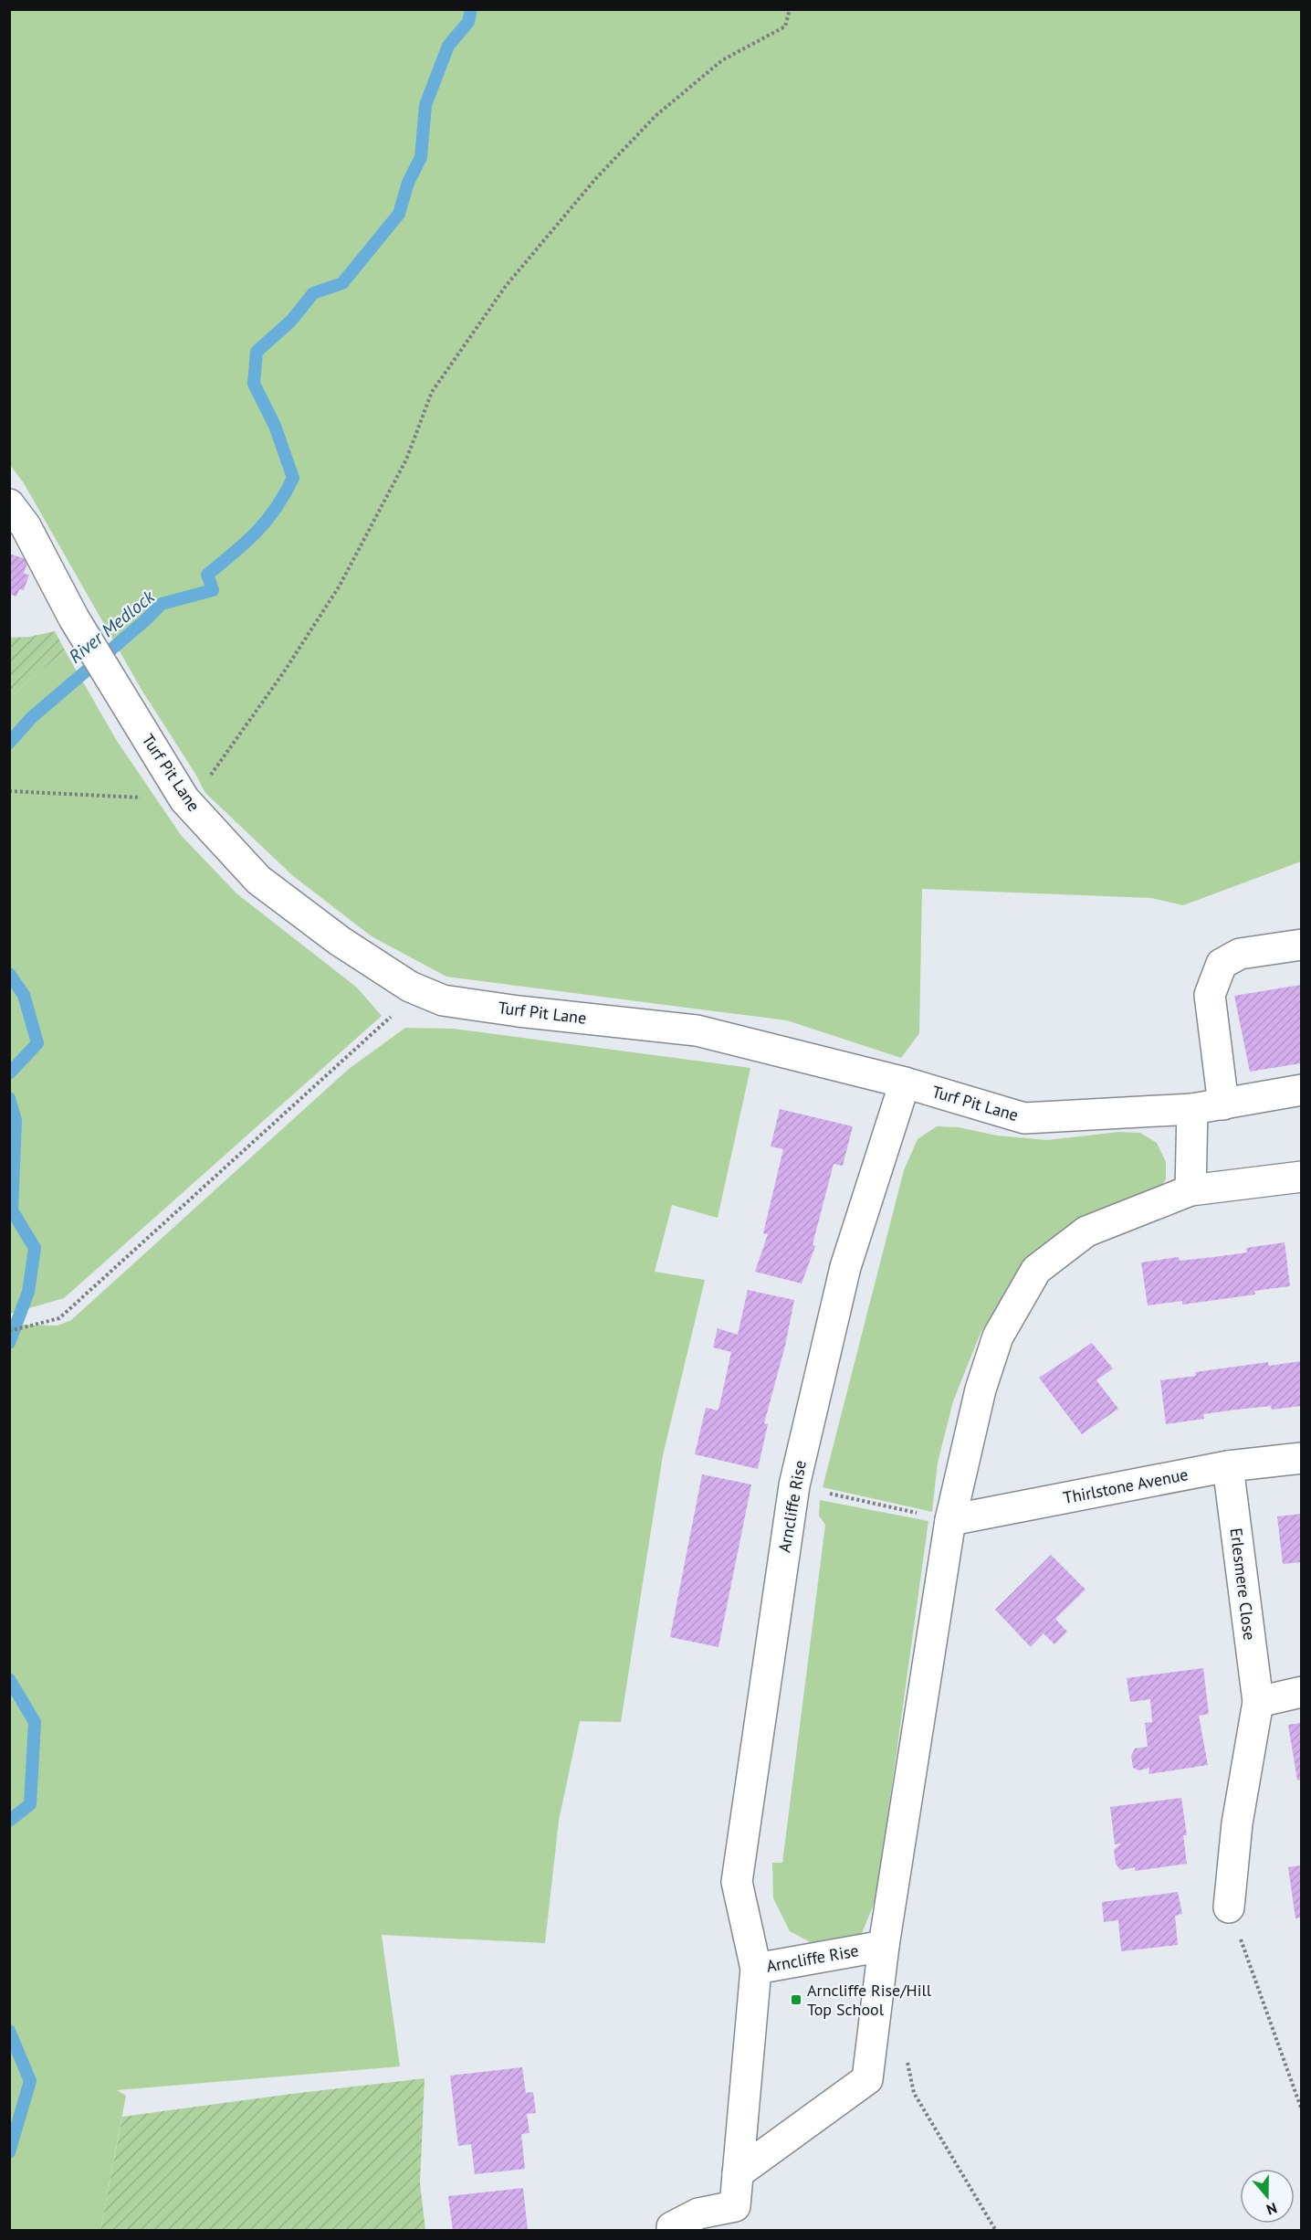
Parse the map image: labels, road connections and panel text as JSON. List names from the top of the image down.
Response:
{
  "streets": {
    "street": [
      "Turf Pit Lane",
      "Thirlstone Avenue",
      "Arncliffe Rise",
      "Erlesmere Close"
    ]
  },
  "crossings": [
    ["Turf Pit Lane", "Arncliffe Rise"],
    ["Thirlstone Avenue", "Erlesmere Close"]
  ],
  "water": ["River Medlock"],
  "places": {
    "transit": ["Arncliffe Rise/Hill Top School"]
  },
  "north": "bottom"
}
